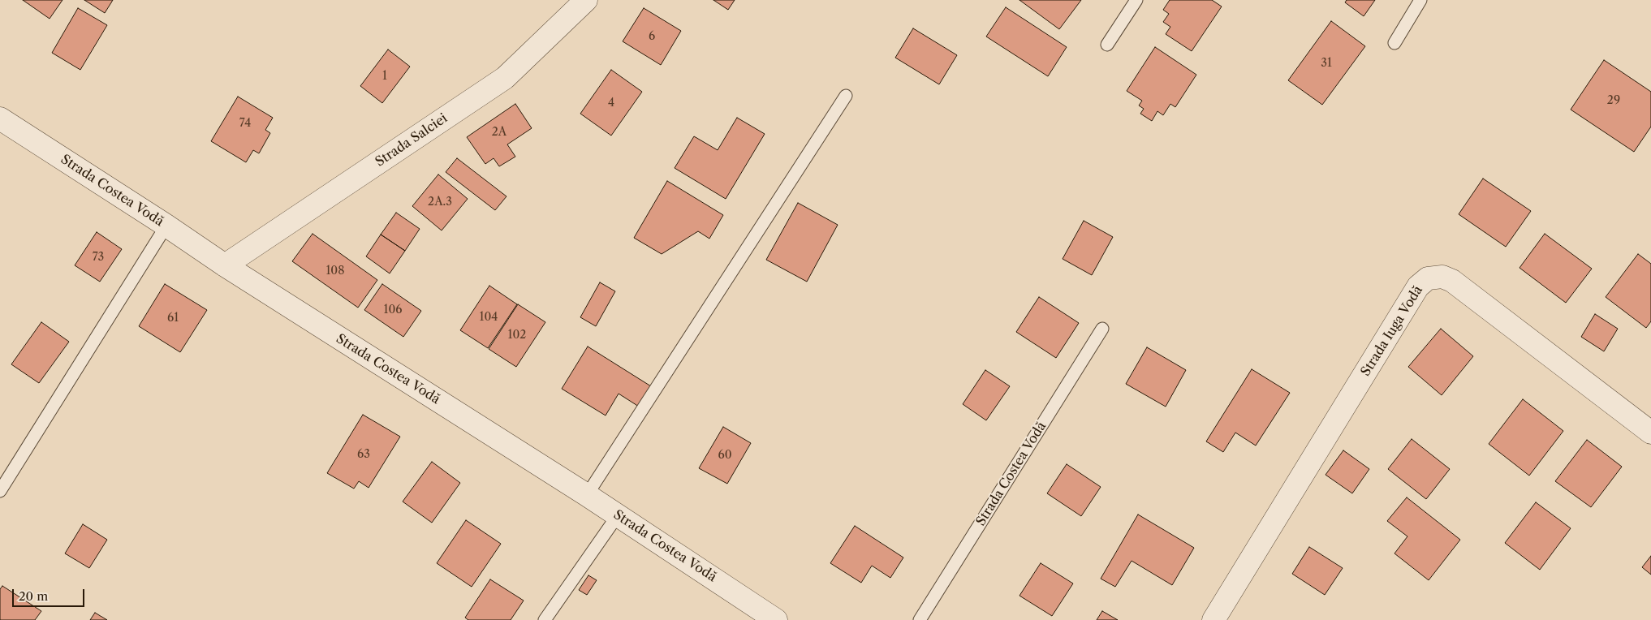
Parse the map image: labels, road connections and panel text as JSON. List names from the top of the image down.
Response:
{
  "streets": {
    "street": ["Strada Salciei", "Strada Costea Vodă", "Strada Iuga Vodă"]
  },
  "crossings": [
    ["Strada Salciei", "Strada Costea Vodă"]
  ],
  "house_numbers": [
    "6",
    "31",
    "1",
    "29",
    "4",
    "74",
    "2A",
    "2A.3",
    "73",
    "108",
    "106",
    "104",
    "61",
    "102",
    "63",
    "60"
  ],
  "scale_bar": "20 m"
}
